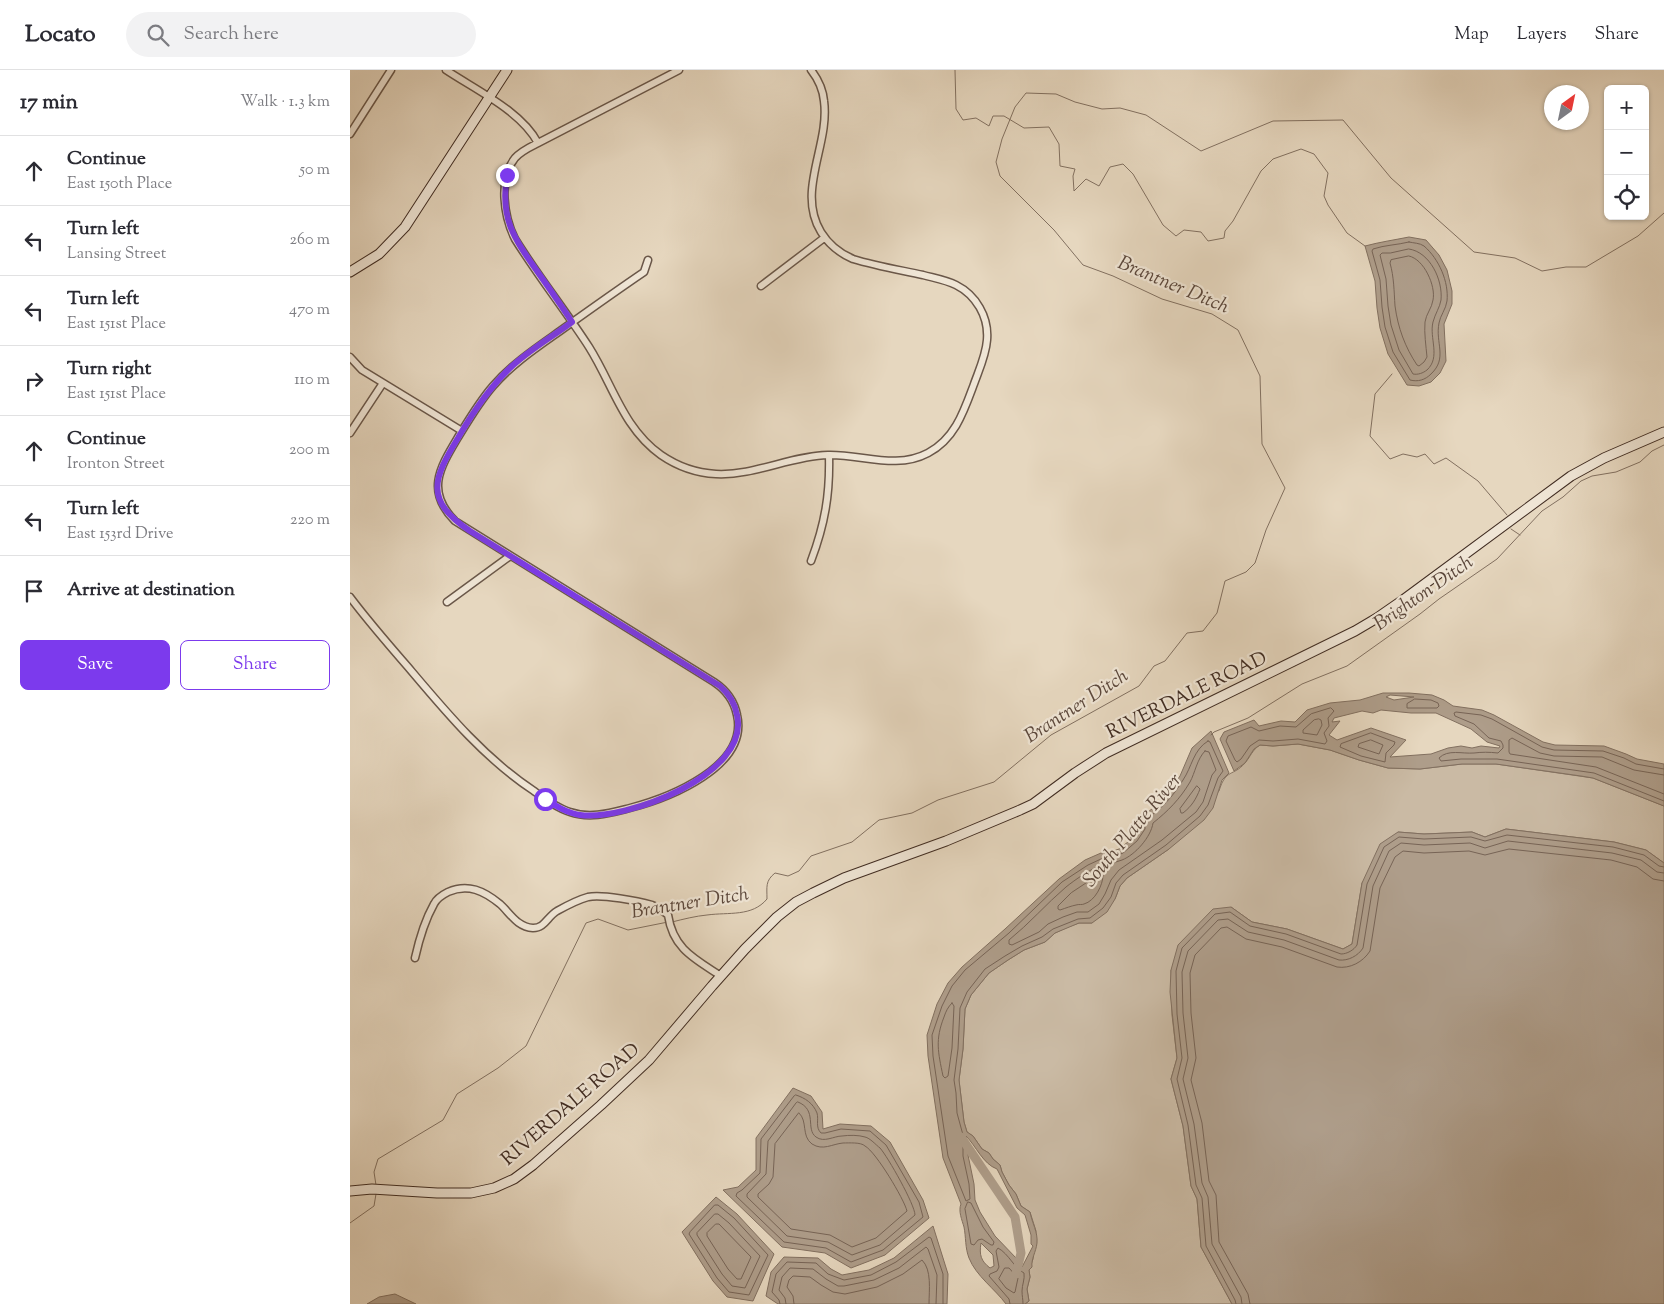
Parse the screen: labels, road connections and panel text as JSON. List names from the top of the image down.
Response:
{
  "streets": {
    "street": ["RIVERDALE ROAD"]
  },
  "water": ["Brantner Ditch", "Brighton Ditch", "South Platte River"],
  "north": "top right",
  "page": {
    "header": "Locato",
    "search": "Search here",
    "nav": ["Map", "Layers", "Share"],
    "heading": ["17 min", "Walk · 1.3 km"],
    "map_buttons": ["+", "−"],
    "list": [
      ["Continue", "East 150th Place", "50 m"],
      ["Turn left", "Lansing Street", "260 m"],
      ["Turn left", "East 151st Place", "470 m"],
      ["Turn right", "East 151st Place", "110 m"],
      ["Continue", "Ironton Street", "200 m"],
      ["Turn left", "East 153rd Drive", "220 m"],
      "Arrive at destination"
    ],
    "buttons": ["Save", "Share"]
  }
}
